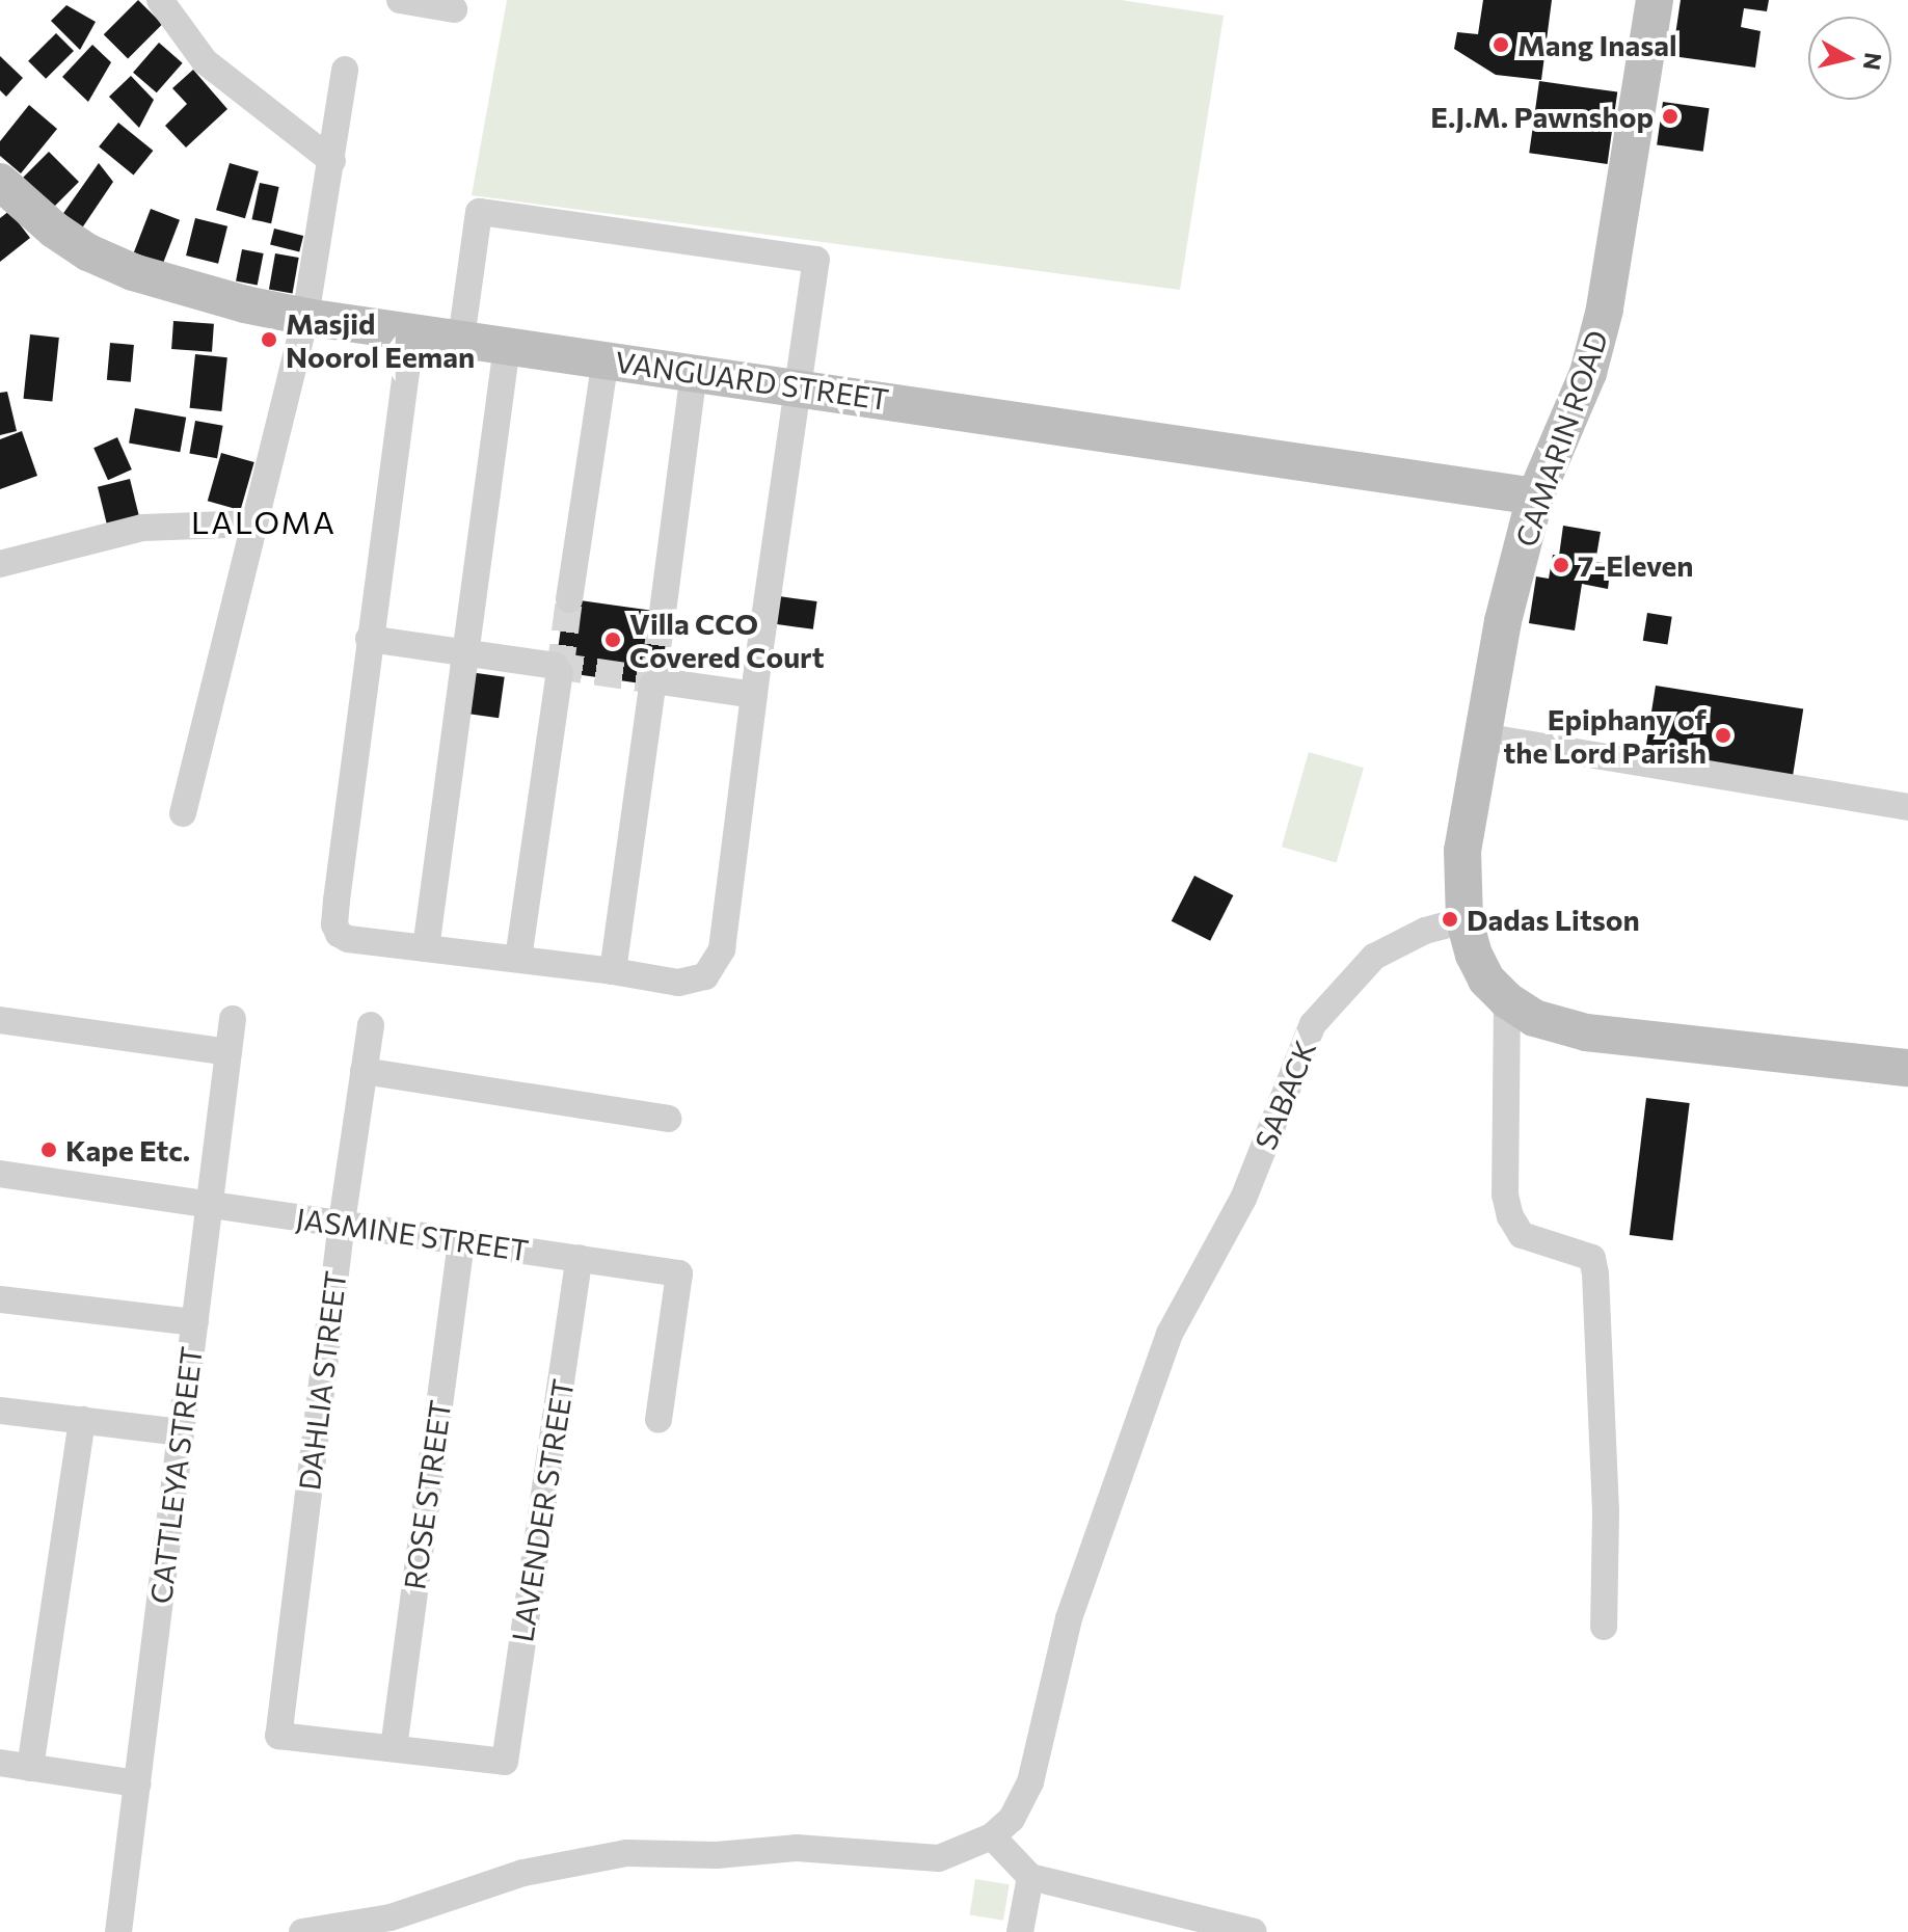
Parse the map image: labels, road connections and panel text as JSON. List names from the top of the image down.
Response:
{
  "streets": {
    "street": [
      "VANGUARD STREET",
      "CAMARIN ROAD",
      "SABACK",
      "JASMINE STREET",
      "DAHLIA STREET",
      "CATTLEYA STREET",
      "ROSE STREET",
      "LAVENDER STREET"
    ]
  },
  "crossings": [
    ["VANGUARD STREET", "CAMARIN ROAD"],
    ["CAMARIN ROAD", "SABACK"],
    ["JASMINE STREET", "DAHLIA STREET"],
    ["JASMINE STREET", "CATTLEYA STREET"],
    ["JASMINE STREET", "ROSE STREET"],
    ["JASMINE STREET", "LAVENDER STREET"],
    ["DAHLIA STREET", "ROSE STREET"],
    ["DAHLIA STREET", "LAVENDER STREET"],
    ["ROSE STREET", "LAVENDER STREET"]
  ],
  "districts": ["LALOMA"],
  "places": [
    "Mang Inasal",
    "E.J.M. Pawnshop",
    "Masjid Noorol Eeman",
    "7-Eleven",
    "Villa CCO Covered Court",
    "Epiphany of the Lord Parish",
    "Dadas Litson",
    "Kape Etc."
  ],
  "north": "right"
}
